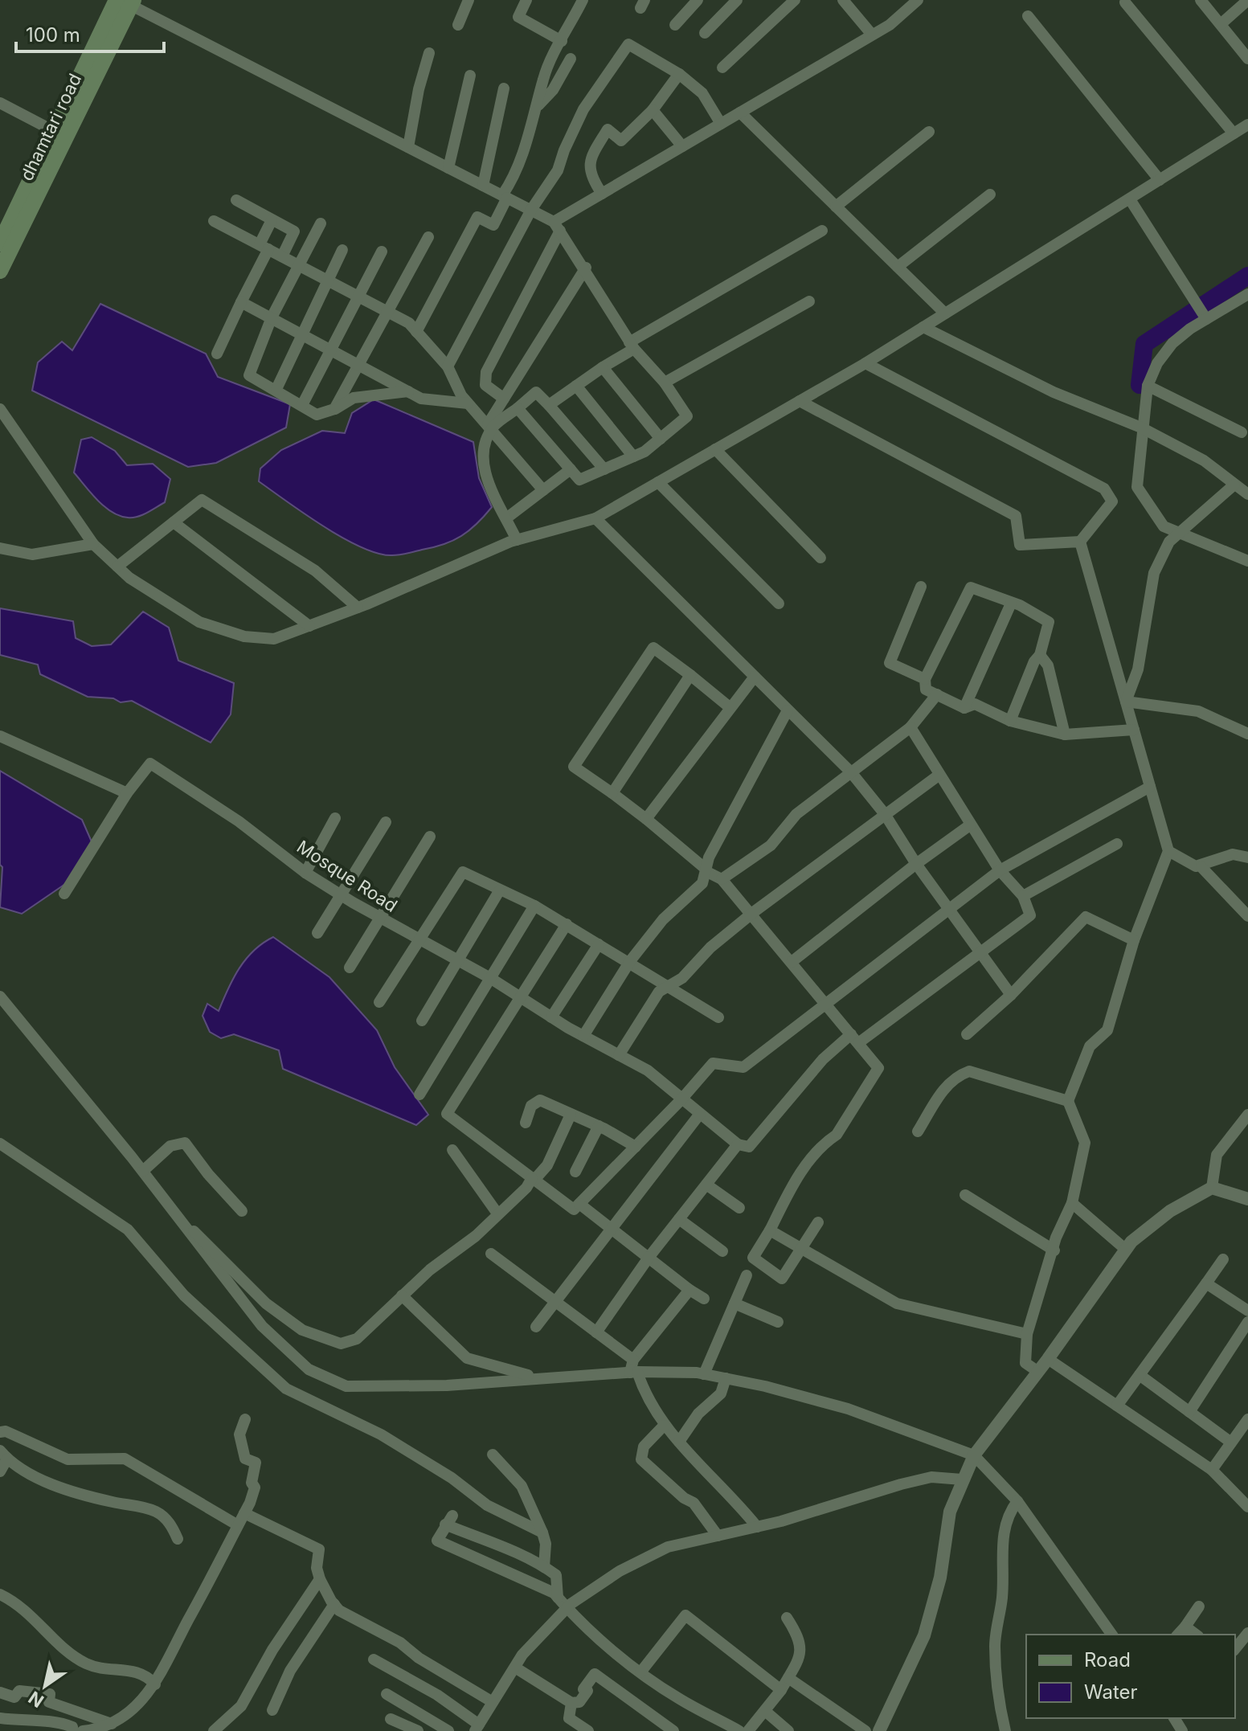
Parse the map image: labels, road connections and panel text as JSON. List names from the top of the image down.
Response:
{
  "streets": {
    "main road": ["dhamtari road"],
    "street": ["Mosque Road"]
  },
  "legend": ["Road", "Water"],
  "scale_bar": "100 m",
  "north": "bottom left"
}
